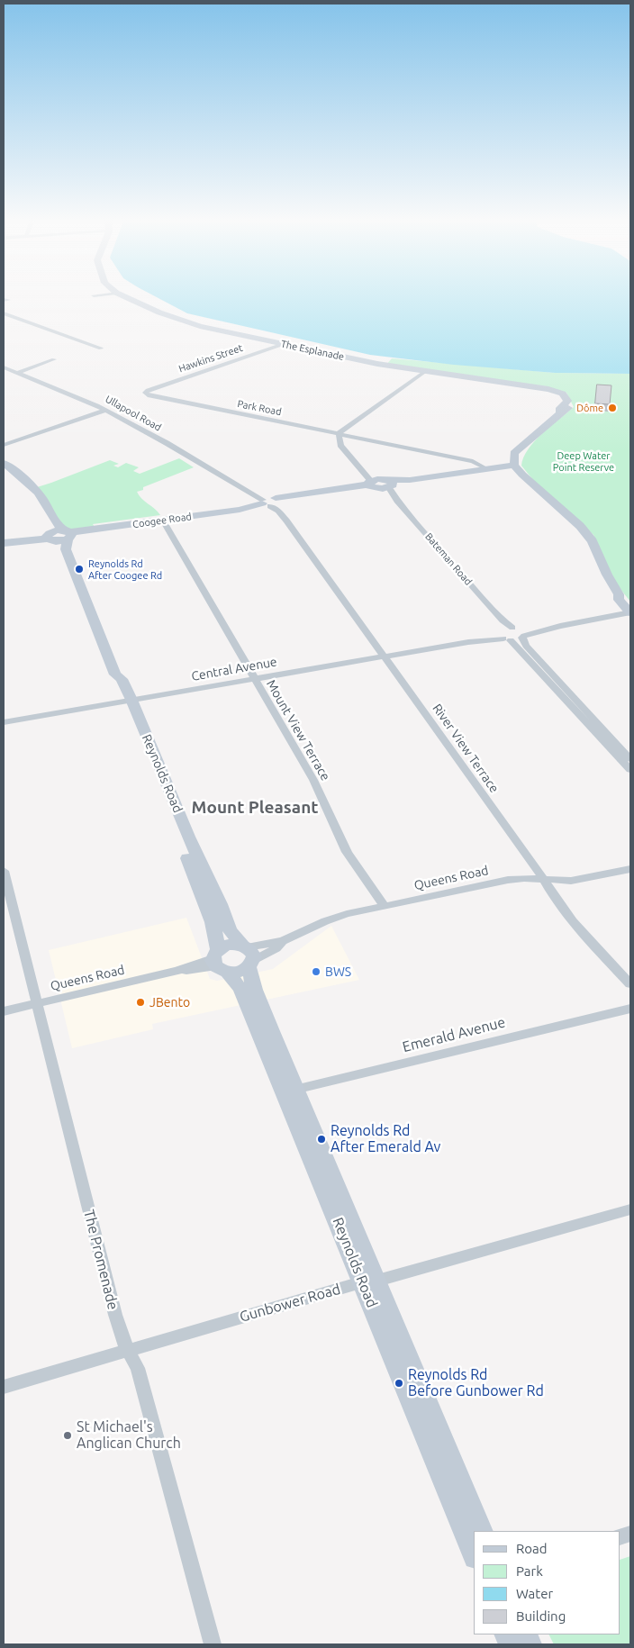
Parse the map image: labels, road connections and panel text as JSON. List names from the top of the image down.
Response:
{
  "streets": {
    "street": [
      "The Esplanade",
      "Hawkins Street",
      "Park Road",
      "Ullapool Road",
      "Coogee Road",
      "Bateman Road",
      "Central Avenue",
      "Mount View Terrace",
      "River View Terrace",
      "Reynolds Road",
      "Queens Road",
      "Emerald Avenue",
      "The Promenade",
      "Gunbower Road"
    ]
  },
  "crossings": [
    ["The Esplanade", "Hawkins Street"],
    ["The Esplanade", "Coogee Road"],
    ["Hawkins Street", "Park Road"],
    ["Park Road", "Coogee Road"],
    ["Park Road", "Bateman Road"],
    ["Ullapool Road", "Coogee Road"],
    ["Ullapool Road", "River View Terrace"],
    ["Coogee Road", "Bateman Road"],
    ["Coogee Road", "Mount View Terrace"],
    ["Coogee Road", "River View Terrace"],
    ["Coogee Road", "Reynolds Road"],
    ["Bateman Road", "Central Avenue"],
    ["Central Avenue", "Mount View Terrace"],
    ["Central Avenue", "River View Terrace"],
    ["Central Avenue", "Reynolds Road"],
    ["Mount View Terrace", "Queens Road"],
    ["River View Terrace", "Queens Road"],
    ["Reynolds Road", "Queens Road"],
    ["Reynolds Road", "Emerald Avenue"],
    ["Reynolds Road", "Gunbower Road"],
    ["Queens Road", "The Promenade"],
    ["The Promenade", "Gunbower Road"]
  ],
  "districts": ["Mount Pleasant"],
  "parks": ["Deep Water Point Reserve"],
  "places": [
    "Dôme",
    "Reynolds Rd After Coogee Rd",
    "BWS",
    "JBento",
    "Reynolds Rd After Emerald Av",
    "Reynolds Rd Before Gunbower Rd",
    "St Michael's Anglican Church"
  ],
  "legend": [
    "Road",
    "Park",
    "Water",
    "Building"
  ]
}
